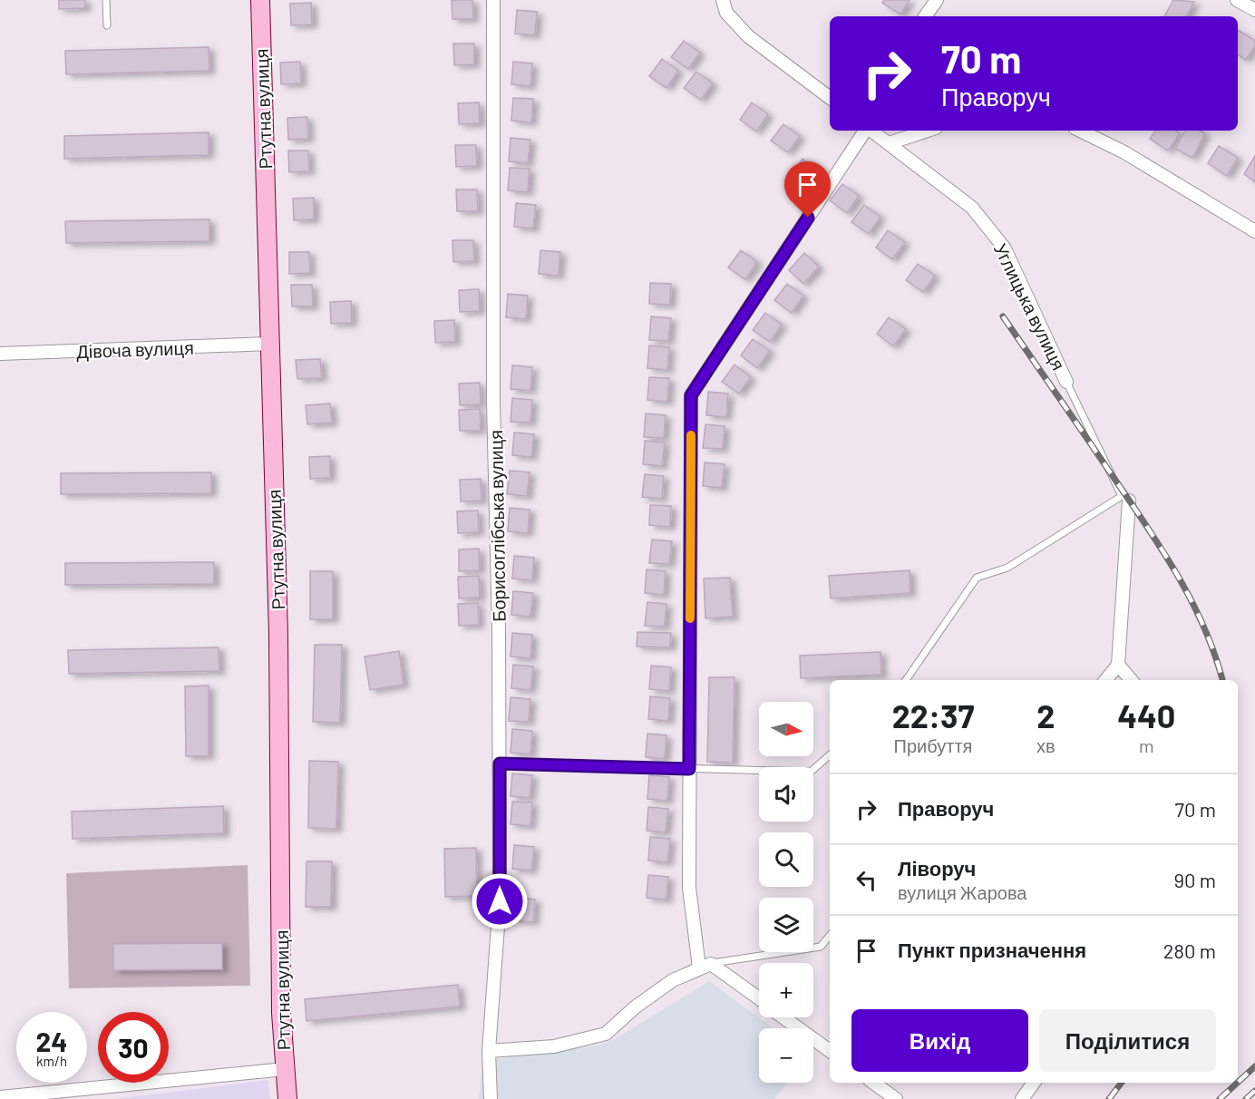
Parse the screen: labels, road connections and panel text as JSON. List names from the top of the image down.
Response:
{
  "streets": {
    "main road": ["Ртутна вулиця"],
    "street": ["Углицька вулиця", "Дівоча вулиця", "Борисоглібська вулиця"]
  },
  "crossings": [
    ["Ртутна вулиця", "Дівоча вулиця"]
  ],
  "north": "right",
  "page": {
    "turn": ["70 m", "Праворуч"],
    "eta": [
      "22:37",
      "Прибуття",
      "2",
      "хв",
      "440",
      "m"
    ],
    "map_buttons": ["+", "−"],
    "list": [
      {
        "name": "Праворуч",
        "value": "70 m"
      },
      {
        "name": "Ліворуч",
        "note": "вулиця Жарова",
        "value": "90 m"
      },
      {
        "name": "Пункт призначення",
        "value": "280 m"
      }
    ],
    "buttons": ["Вихід", "Поділитися"],
    "speed": "24 km/h",
    "limit": "30"
  }
}
